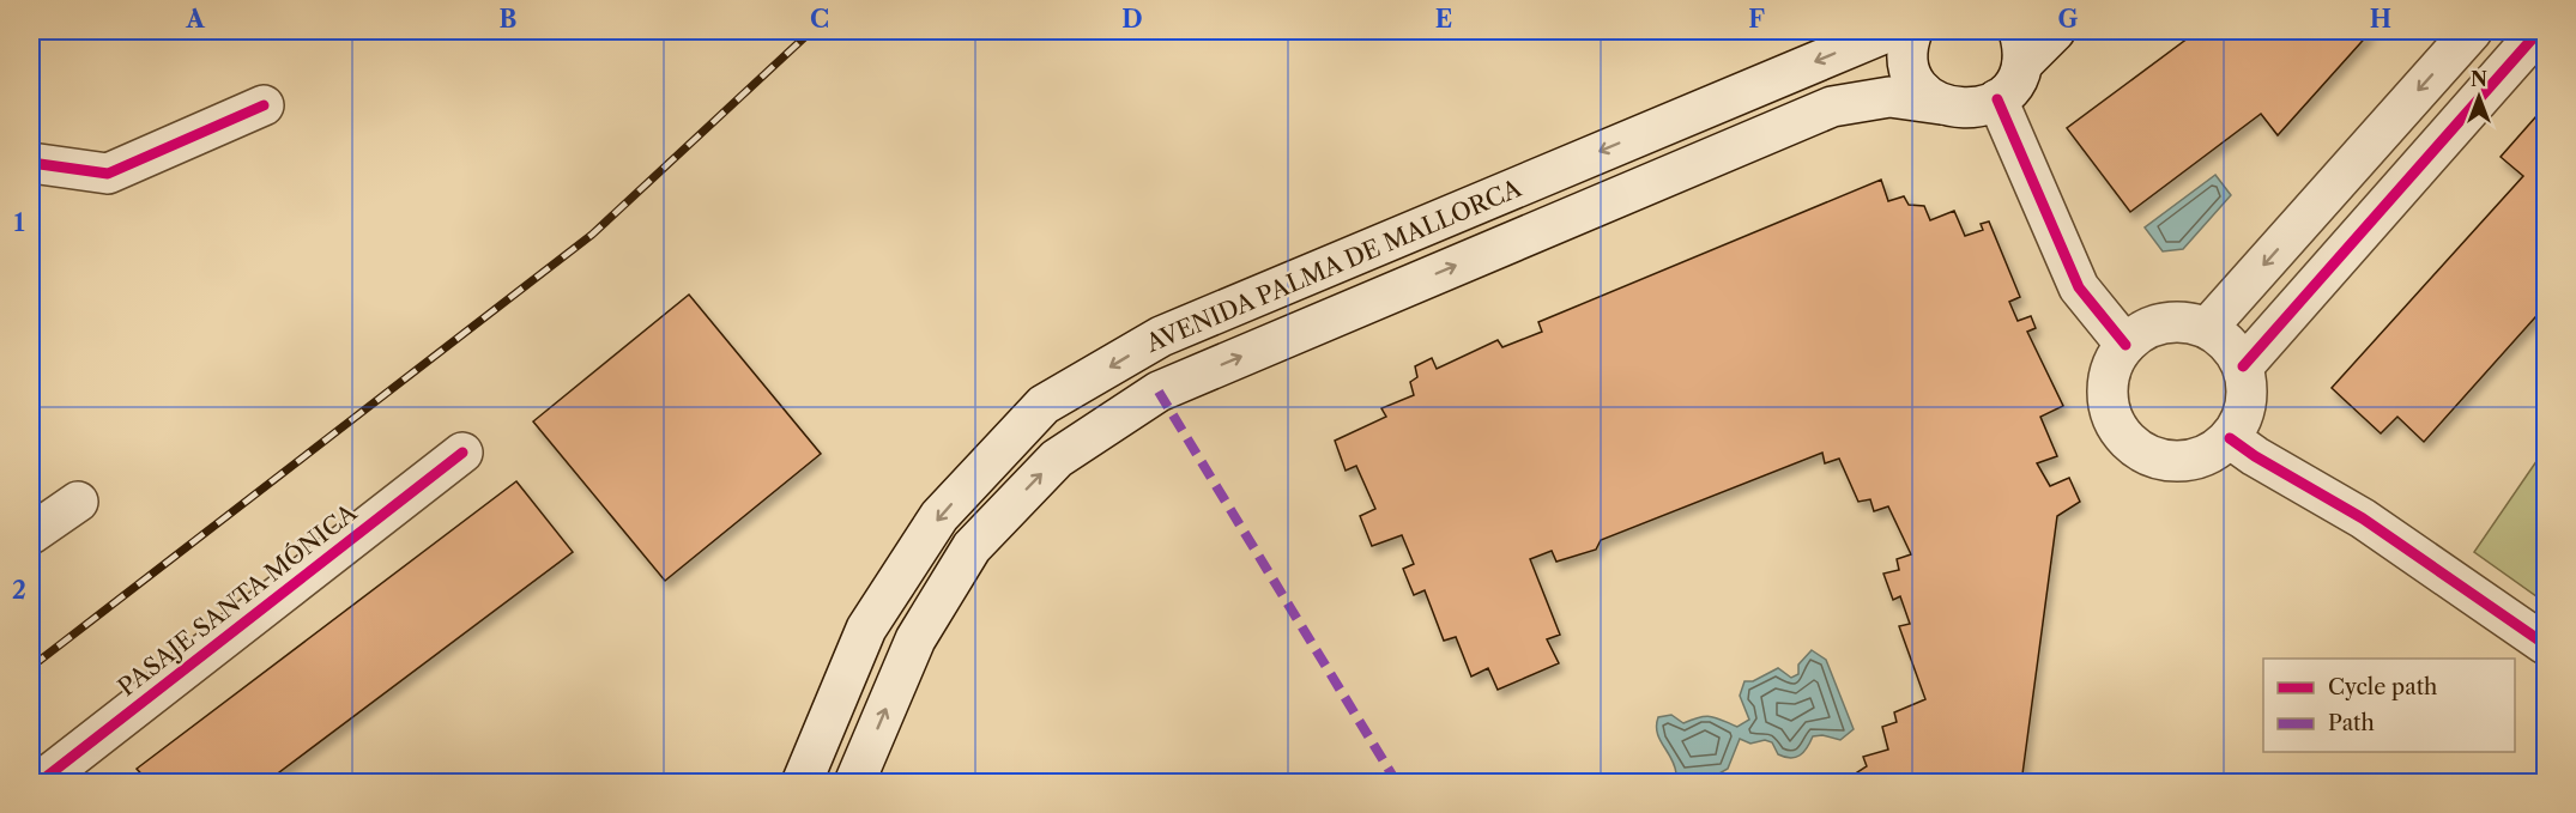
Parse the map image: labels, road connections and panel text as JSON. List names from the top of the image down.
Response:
{
  "streets": {
    "main road": ["AVENIDA PALMA DE MALLORCA", "PASAJE SANTA MÓNICA"]
  },
  "legend": ["Cycle path", "Path"],
  "north": "top",
  "grid": {
    "columns": [
      "A",
      "B",
      "C",
      "D",
      "E",
      "F",
      "G",
      "H"
    ],
    "rows": ["1", "2"]
  }
}
